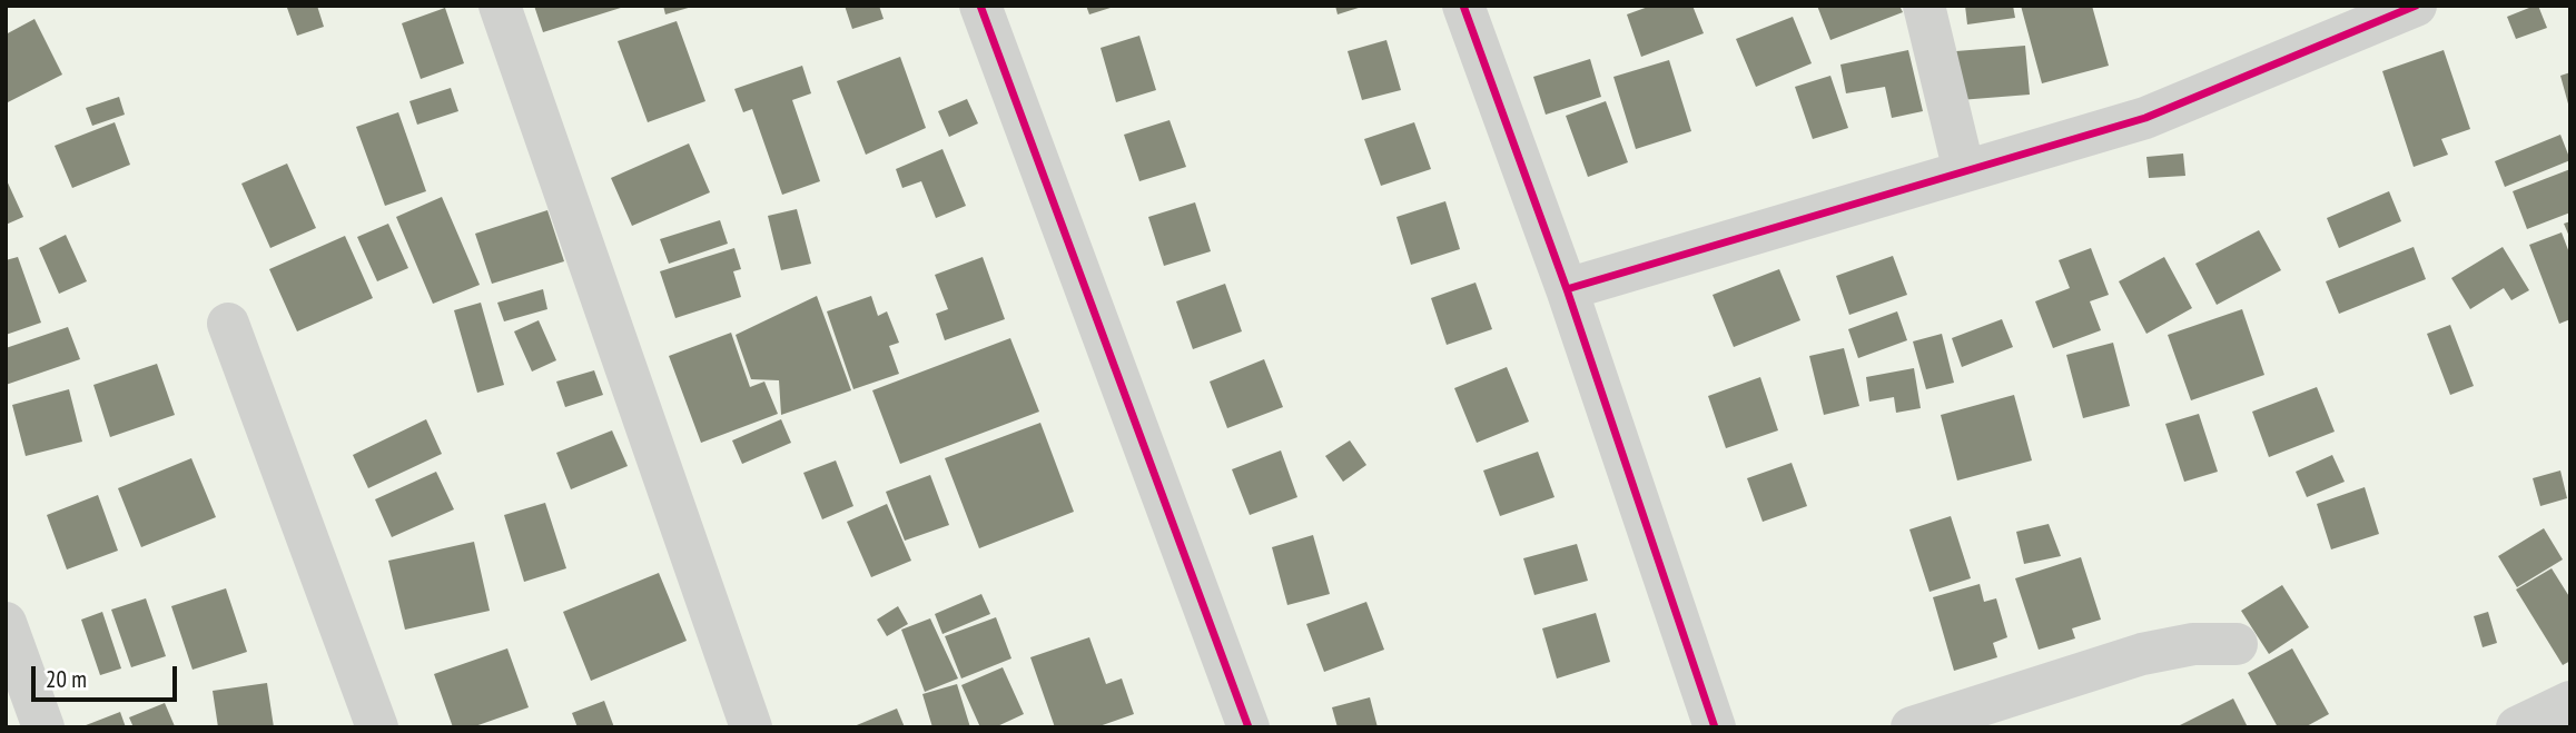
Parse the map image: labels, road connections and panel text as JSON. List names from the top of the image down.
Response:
{
  "scale_bar": "20 m"
}
